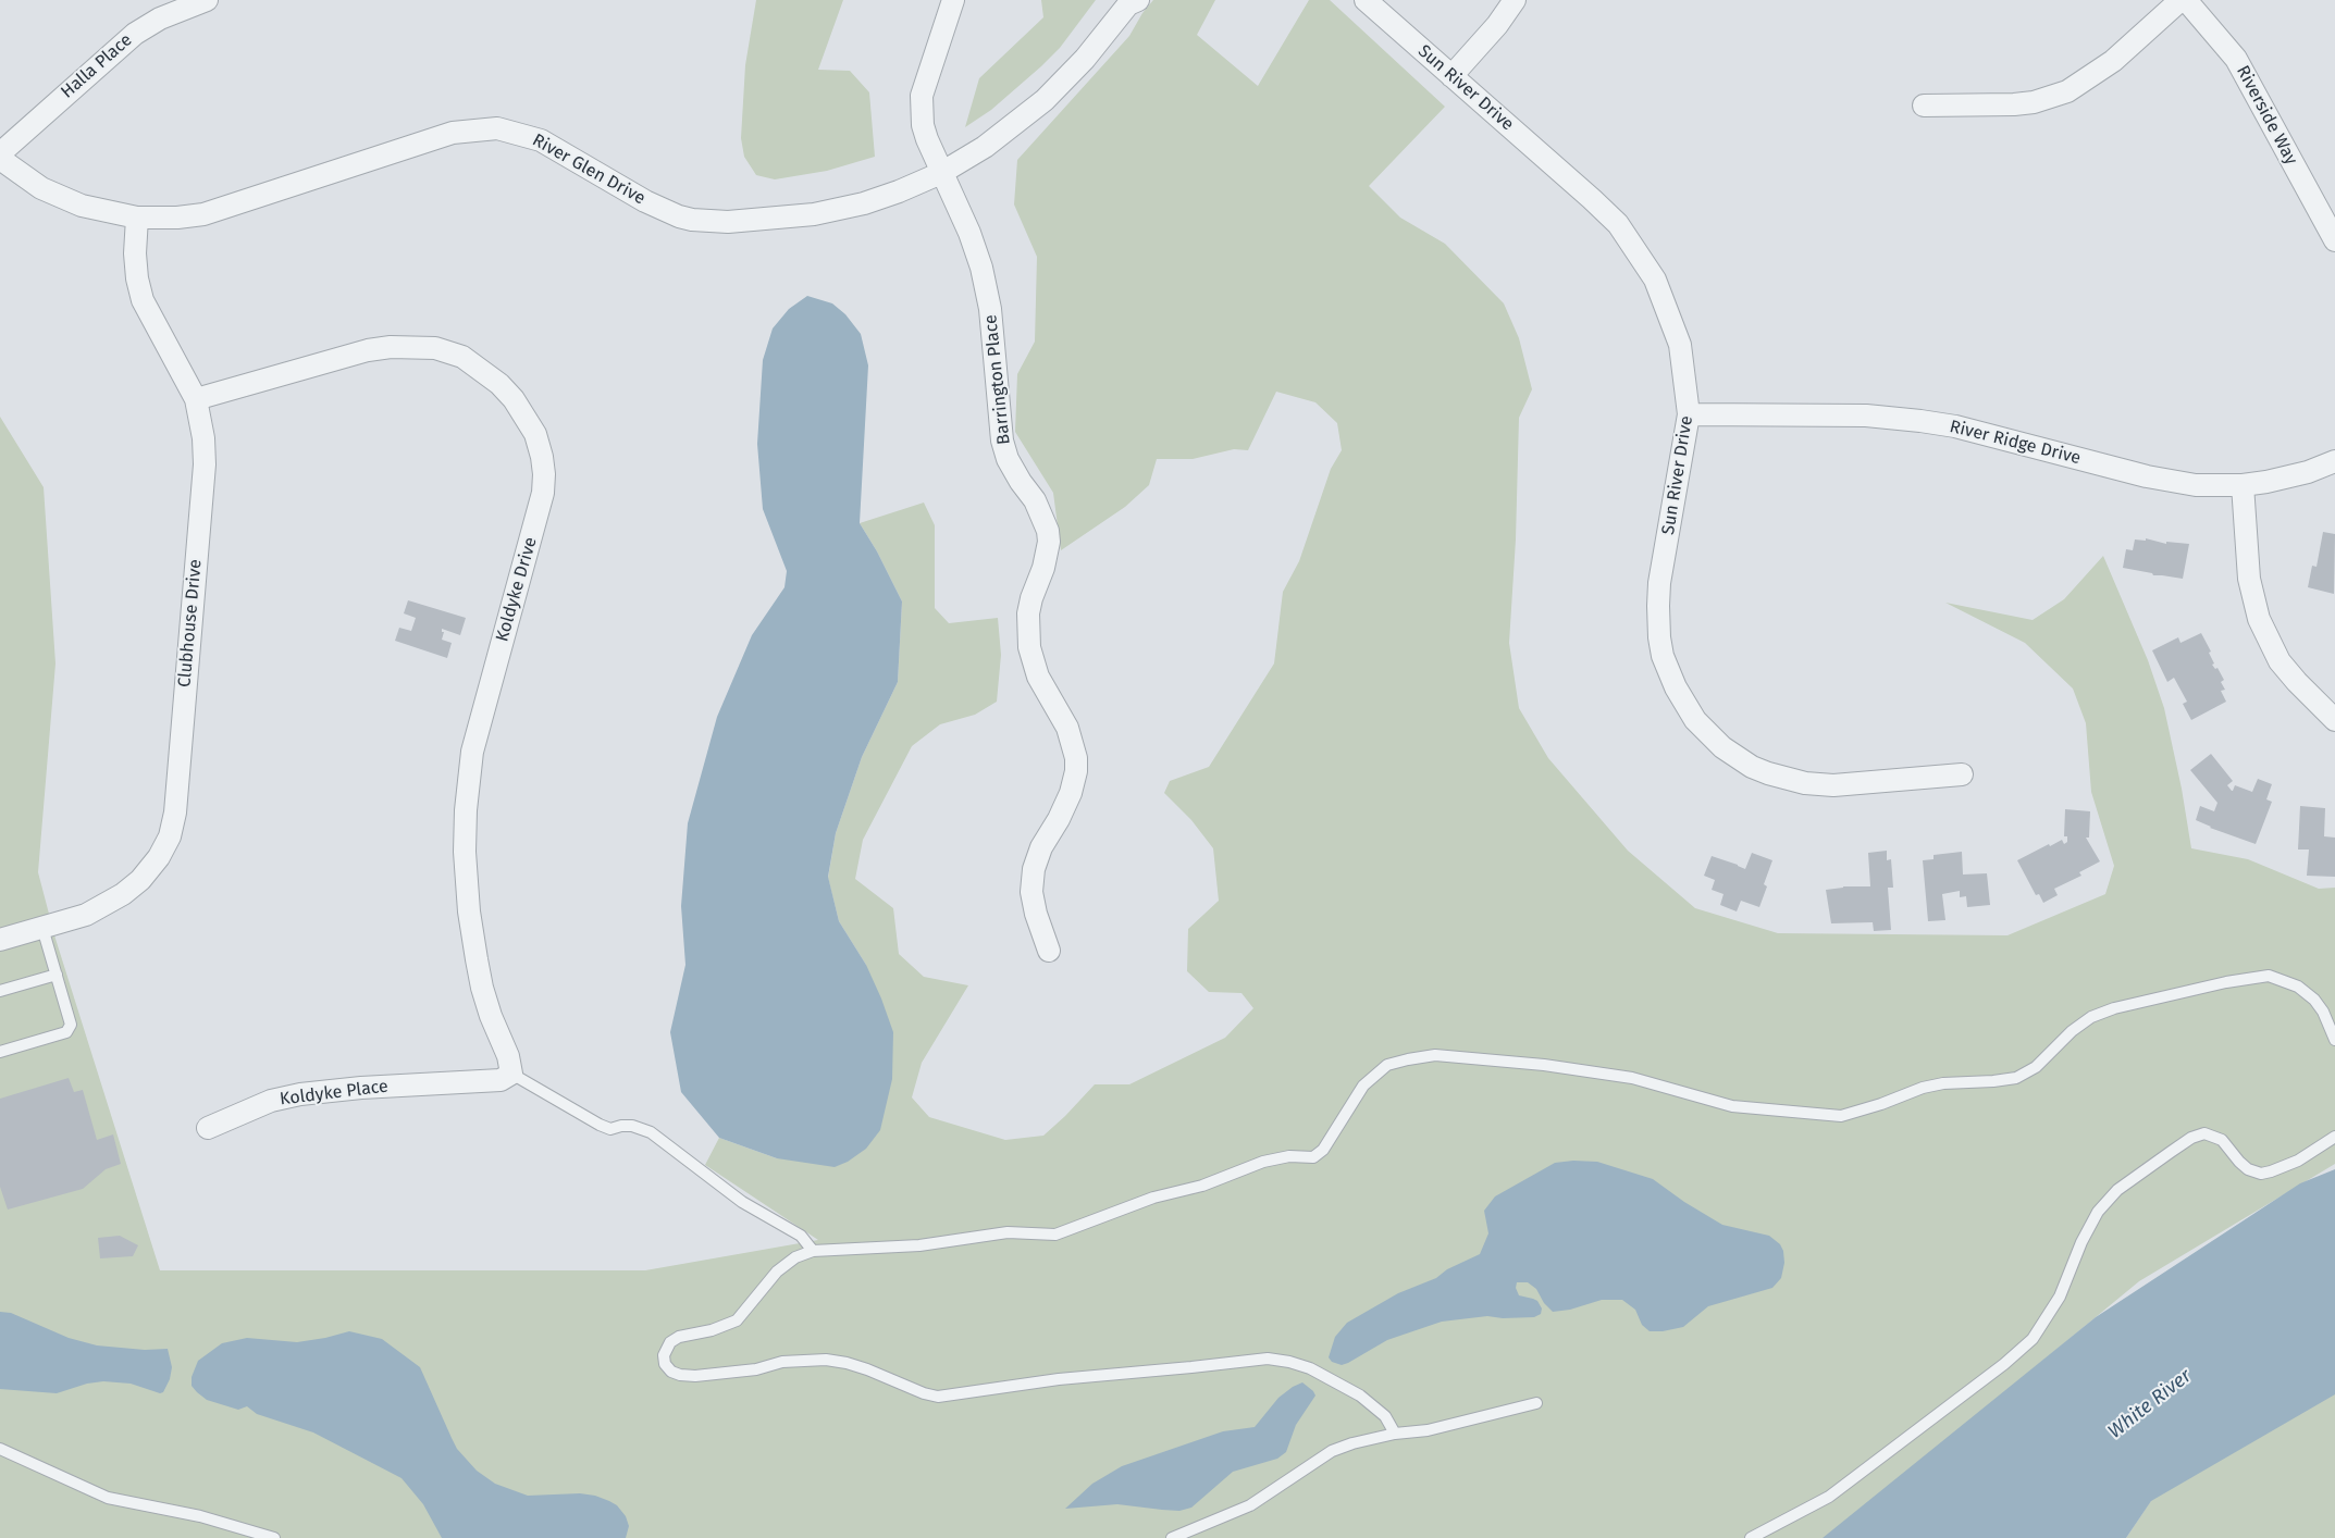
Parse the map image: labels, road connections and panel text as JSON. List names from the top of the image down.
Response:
{
  "streets": {
    "street": [
      "Halla Place",
      "Sun River Drive",
      "Riverside Way",
      "River Glen Drive",
      "Barrington Place",
      "River Ridge Drive",
      "Koldyke Drive",
      "Clubhouse Drive",
      "Koldyke Place"
    ]
  },
  "crossings": [
    ["Sun River Drive", "River Ridge Drive"],
    ["River Glen Drive", "Barrington Place"],
    ["River Glen Drive", "Clubhouse Drive"],
    ["Koldyke Drive", "Clubhouse Drive"],
    ["Koldyke Drive", "Koldyke Place"]
  ],
  "water": ["White River"]
}
